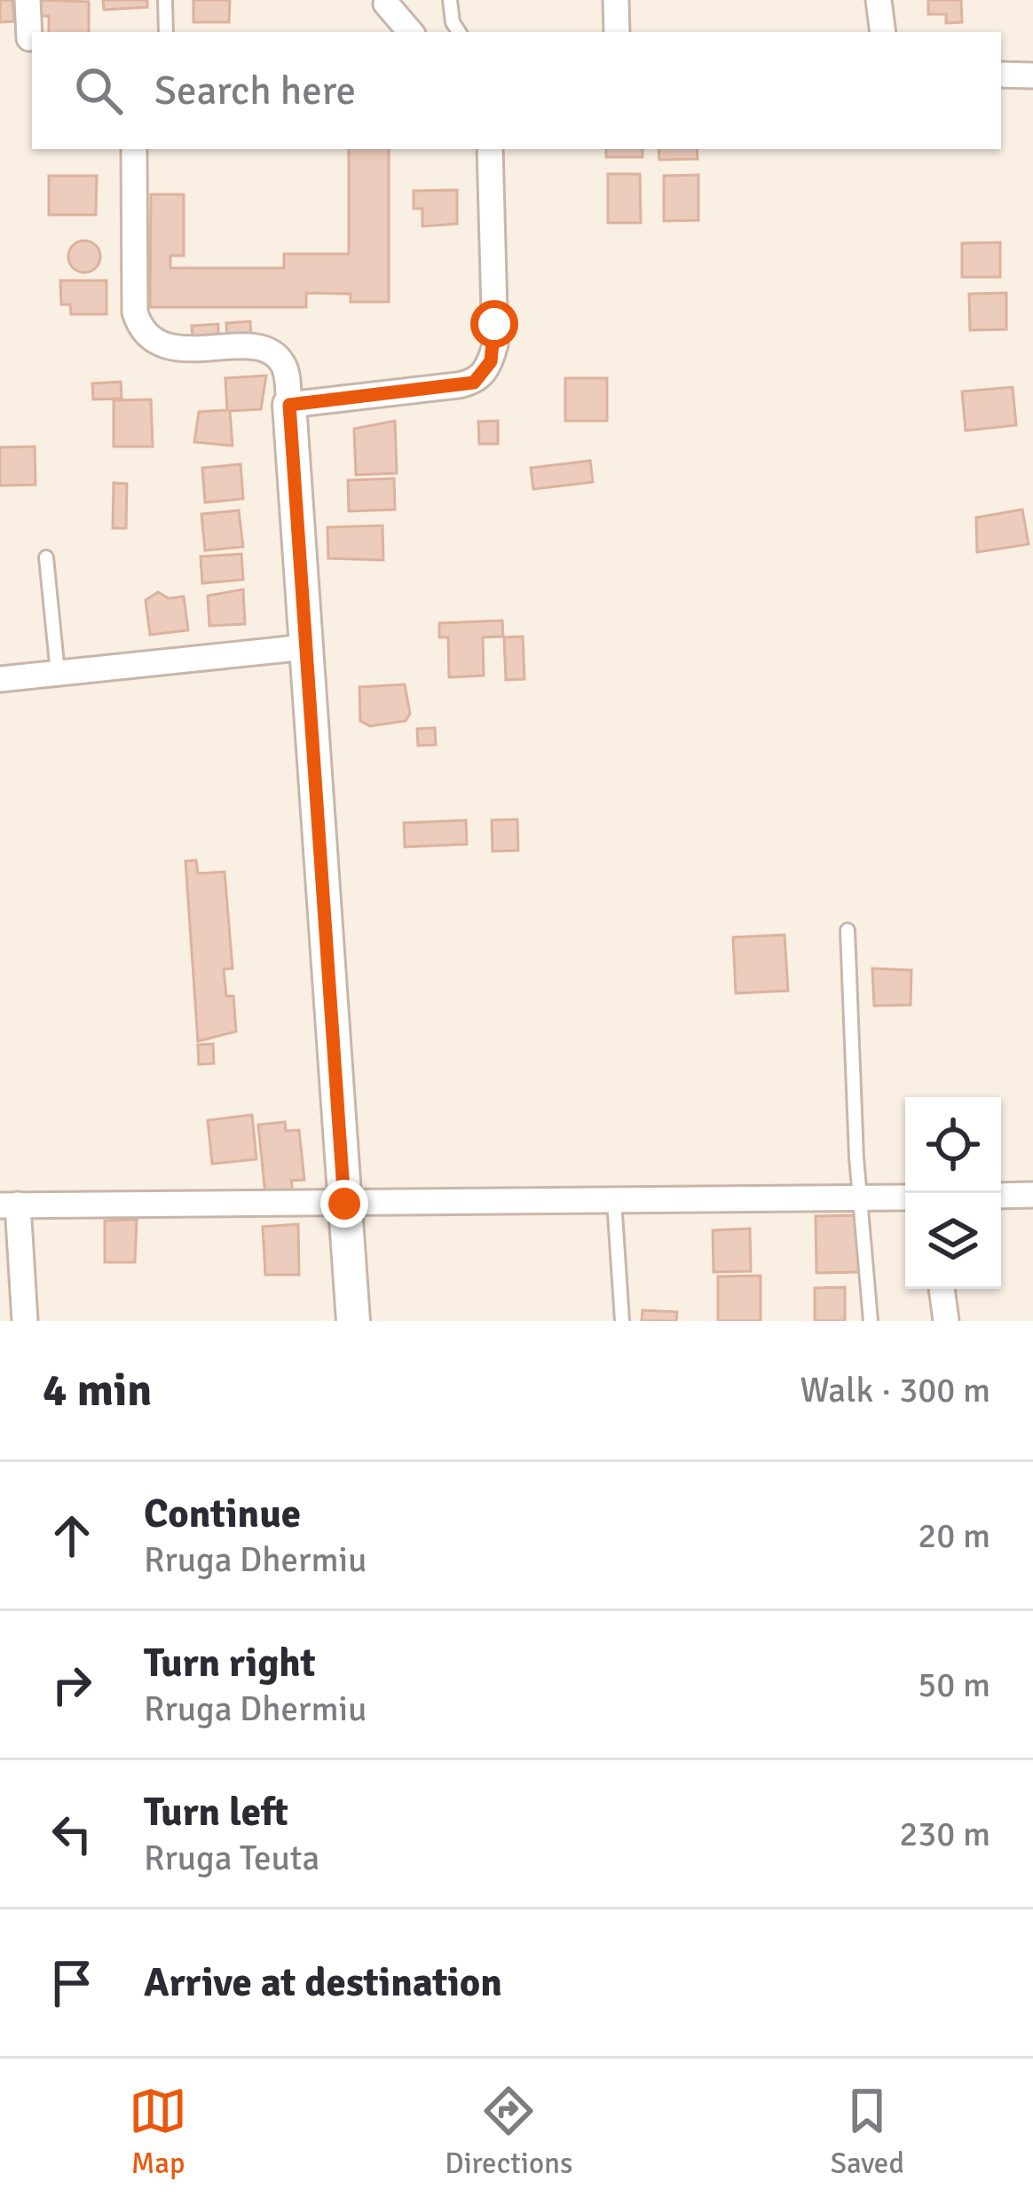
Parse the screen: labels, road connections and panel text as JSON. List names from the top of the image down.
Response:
{
  "page": {
    "search": "Search here",
    "heading": ["4 min", "Walk · 300 m"],
    "list": [
      ["Continue", "Rruga Dhermiu", "20 m"],
      ["Turn right", "Rruga Dhermiu", "50 m"],
      ["Turn left", "Rruga Teuta", "230 m"],
      "Arrive at destination"
    ],
    "nav": ["Map", "Directions", "Saved"]
  }
}
